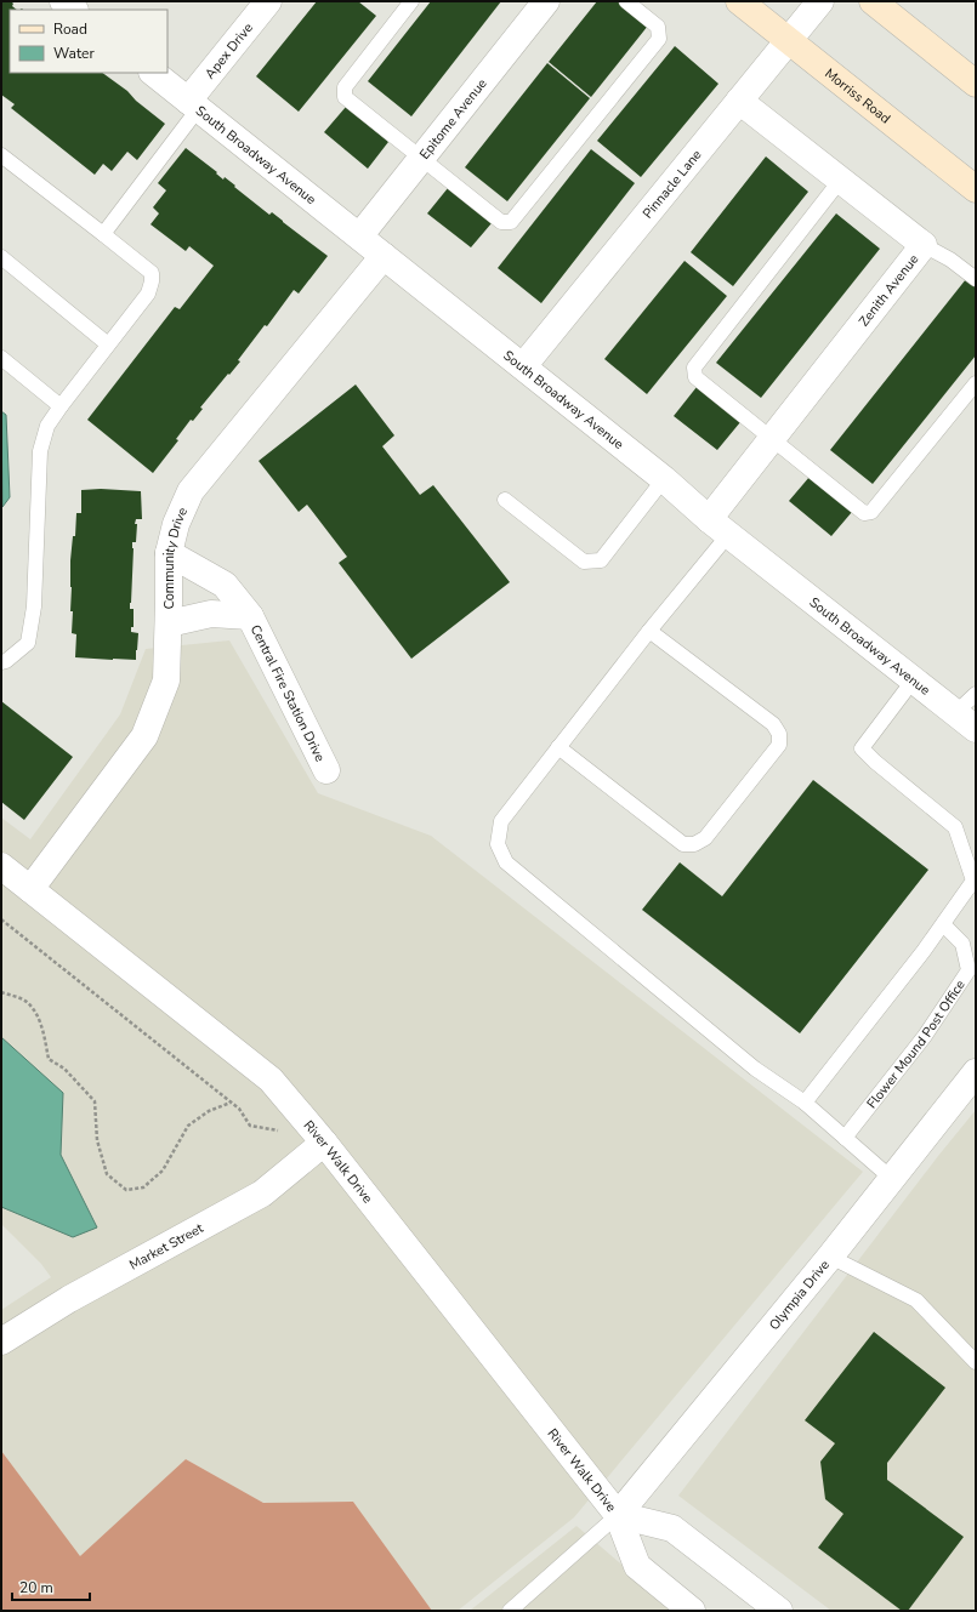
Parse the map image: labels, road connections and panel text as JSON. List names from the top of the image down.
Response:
{
  "streets": {
    "main road": ["Morriss Road"],
    "street": [
      "Apex Drive",
      "Epitome Avenue",
      "South Broadway Avenue",
      "Pinnacle Lane",
      "Zenith Avenue",
      "Community Drive",
      "Central Fire Station Drive",
      "River Walk Drive",
      "Market Street",
      "Olympia Drive"
    ],
    "lane": ["Flower Mound Post Office"]
  },
  "crossings": [
    ["Apex Drive", "South Broadway Avenue"],
    ["Morriss Road", "Pinnacle Lane"],
    ["Epitome Avenue", "South Broadway Avenue"],
    ["South Broadway Avenue", "Pinnacle Lane"],
    ["South Broadway Avenue", "Zenith Avenue"],
    ["South Broadway Avenue", "Community Drive"],
    ["Pinnacle Lane", "Zenith Avenue"],
    ["Community Drive", "Central Fire Station Drive"],
    ["Community Drive", "River Walk Drive"],
    ["River Walk Drive", "Market Street"],
    ["River Walk Drive", "Olympia Drive"]
  ],
  "legend": ["Road", "Water"],
  "scale_bar": "20 m"
}
